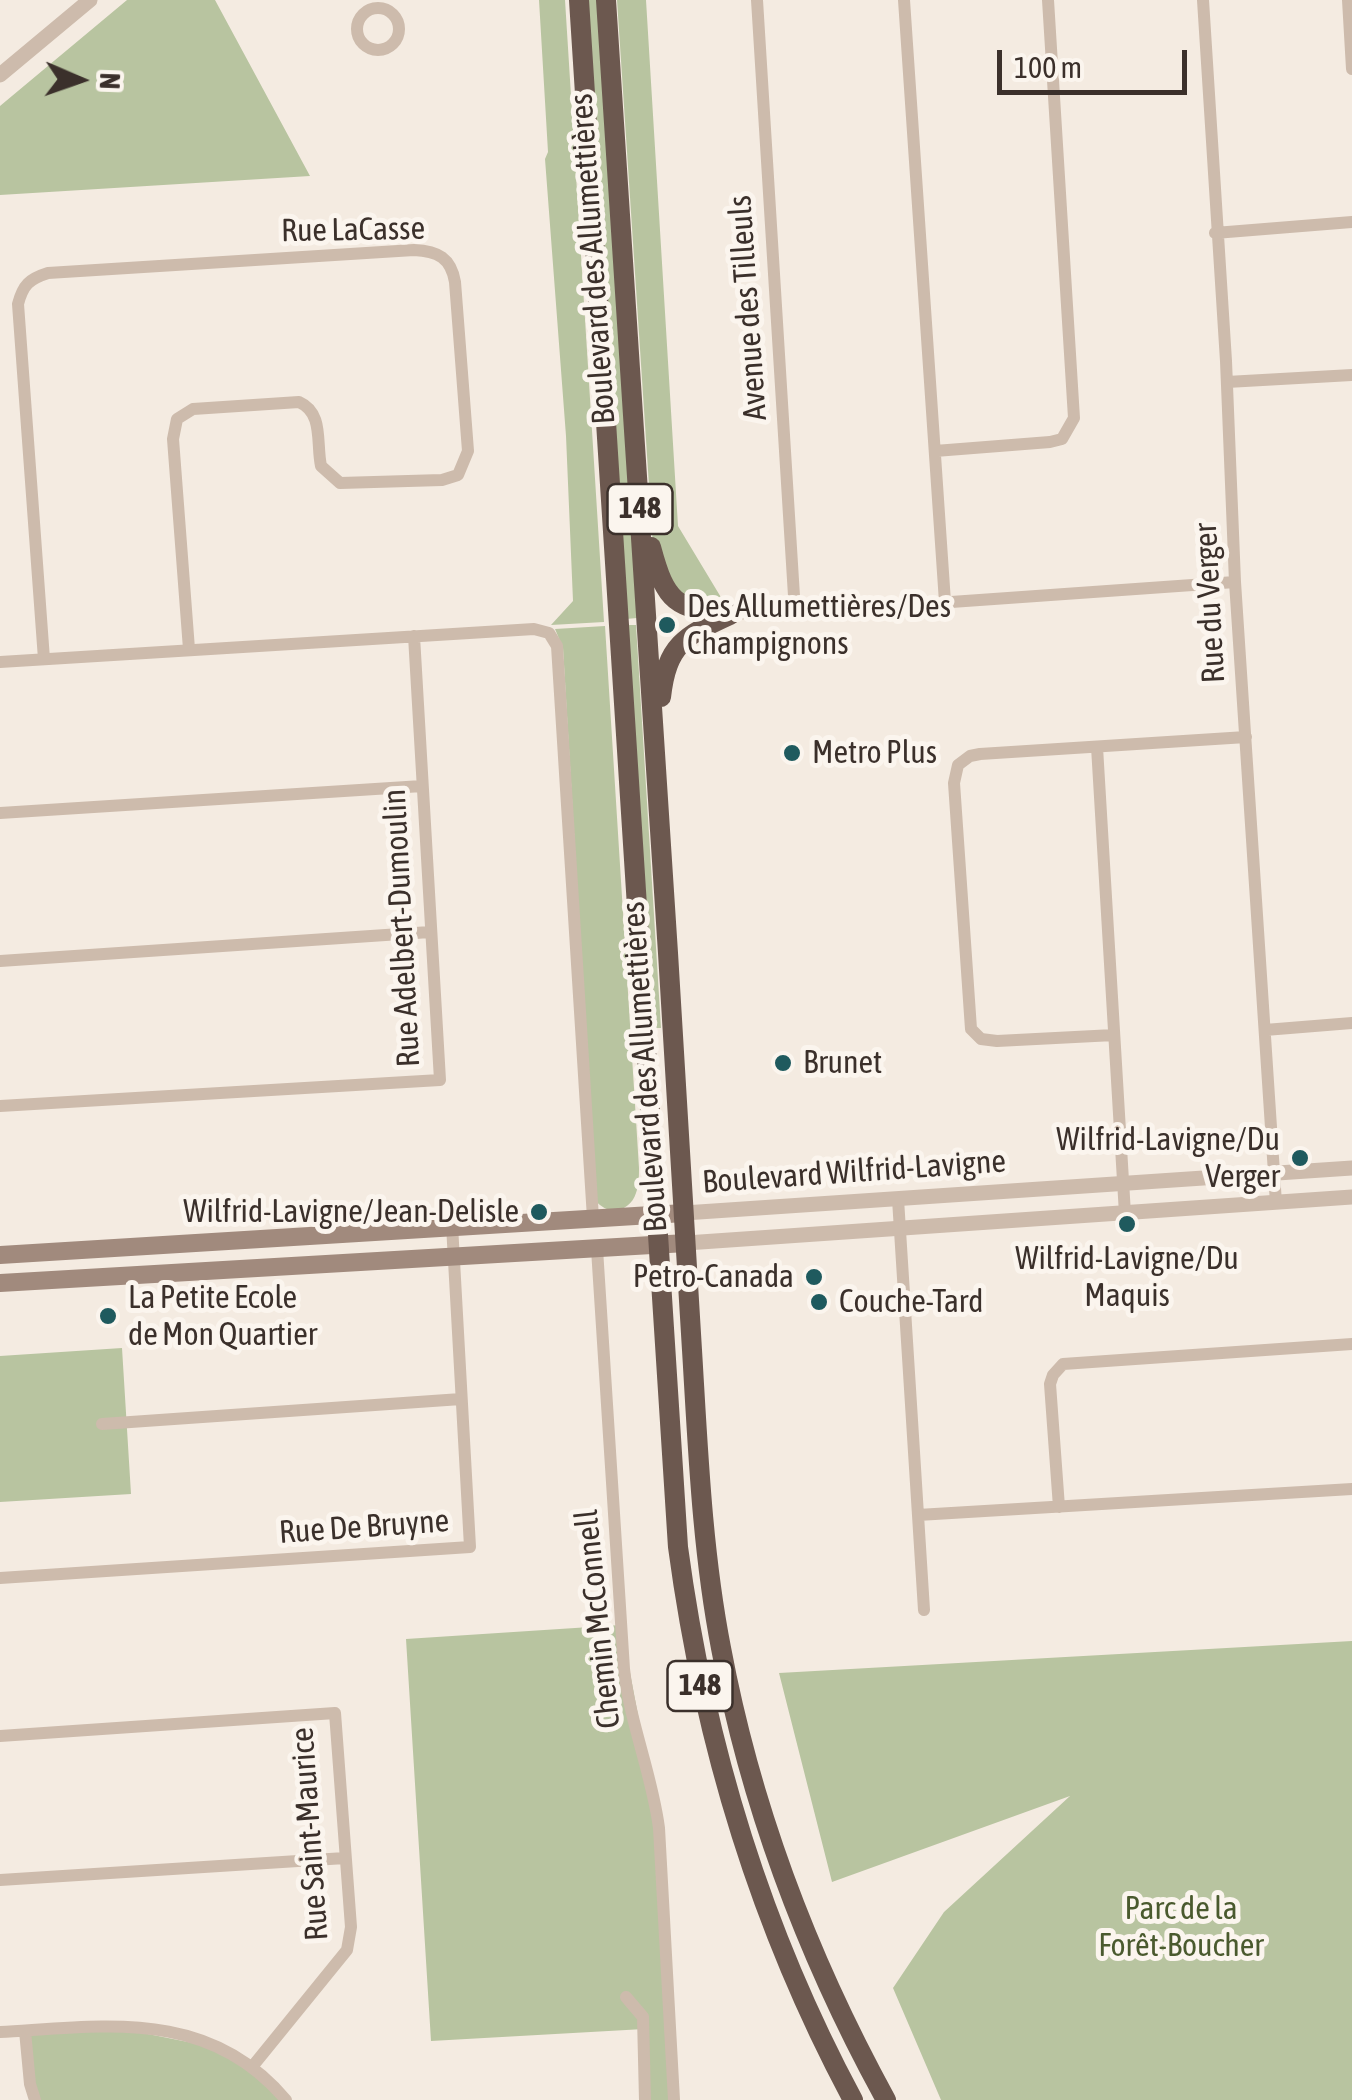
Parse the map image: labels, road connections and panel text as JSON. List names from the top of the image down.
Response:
{
  "streets": {
    "highway": ["Boulevard des Allumettières", "148"],
    "main road": ["Boulevard Wilfrid-Lavigne"],
    "street": [
      "Rue LaCasse",
      "Avenue des Tilleuls",
      "Rue du Verger",
      "Rue Adelbert-Dumoulin",
      "Rue De Bruyne",
      "Chemin McConnell",
      "Rue Saint-Maurice"
    ]
  },
  "crossings": [
    ["Boulevard des Allumettières", "Boulevard Wilfrid-Lavigne"],
    ["Rue du Verger", "Boulevard Wilfrid-Lavigne"],
    ["Boulevard Wilfrid-Lavigne", "Rue De Bruyne"],
    ["Boulevard Wilfrid-Lavigne", "Chemin McConnell"]
  ],
  "parks": ["Parc de la Forêt-Boucher"],
  "places": [
    "Des Allumettières/Des Champignons",
    "Metro Plus",
    "Brunet",
    "Wilfrid-Lavigne/Du Verger",
    "Wilfrid-Lavigne/Jean-Delisle",
    "Wilfrid-Lavigne/Du Maquis",
    "Petro-Canada",
    "Couche-Tard",
    "La Petite Ecole de Mon Quartier"
  ],
  "scale_bar": "100 m",
  "north": "right"
}
